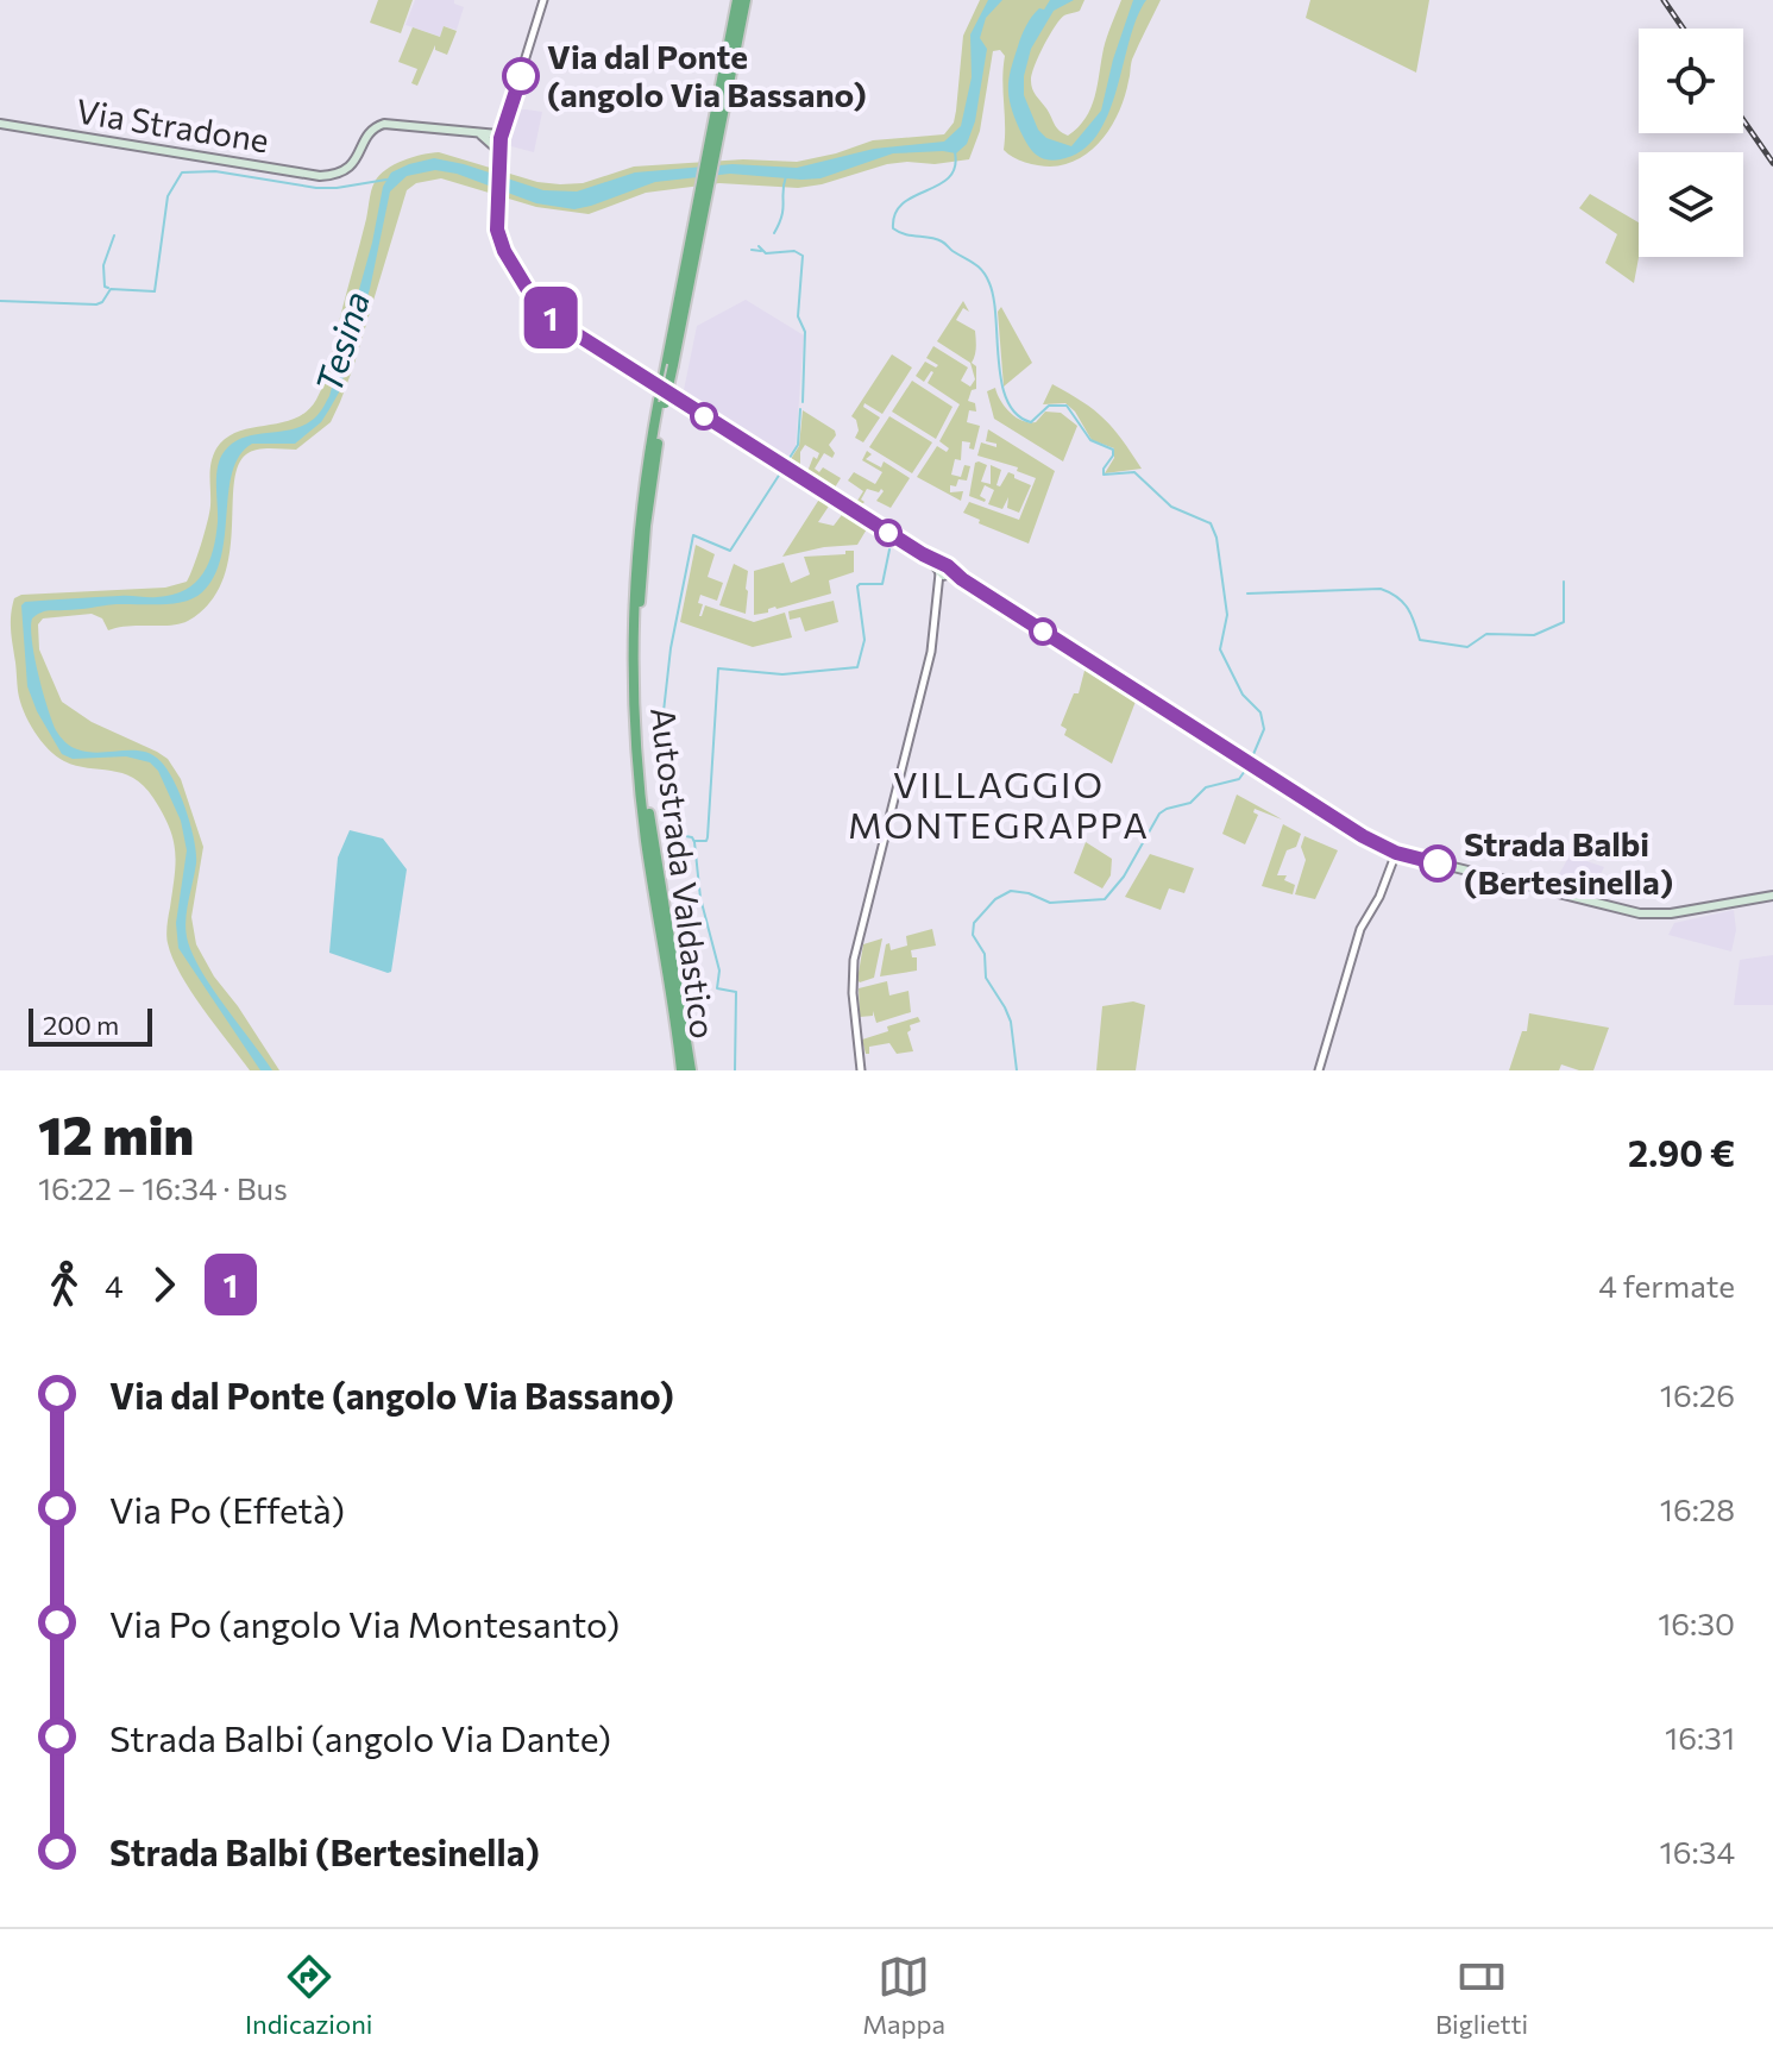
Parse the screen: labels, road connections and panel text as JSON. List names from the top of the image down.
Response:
{
  "streets": {
    "highway": ["Autostrada Valdastico"],
    "main road": ["Via Stradone"]
  },
  "districts": ["VILLAGGIO MONTEGRAPPA"],
  "water": ["Tesina"],
  "places": ["Via dal Ponte (angolo Via Bassano)", "Strada Balbi (Bertesinella)"],
  "lines": ["bus line 1"],
  "scale_bar": "200 m",
  "page": {
    "on_map": "1",
    "scale": "200 m",
    "heading": ["12 min", "16:22 – 16:34 · Bus", "2.90 €"],
    "legs": ["4", "1", "4 fermate"],
    "list": [
      {
        "name": "Via dal Ponte (angolo Via Bassano)",
        "value": "16:26"
      },
      {
        "name": "Via Po (Effetà)",
        "value": "16:28"
      },
      {
        "name": "Via Po (angolo Via Montesanto)",
        "value": "16:30"
      },
      {
        "name": "Strada Balbi (angolo Via Dante)",
        "value": "16:31"
      },
      {
        "name": "Strada Balbi (Bertesinella)",
        "value": "16:34"
      }
    ],
    "tabs": ["Indicazioni", "Mappa", "Biglietti"]
  }
}
